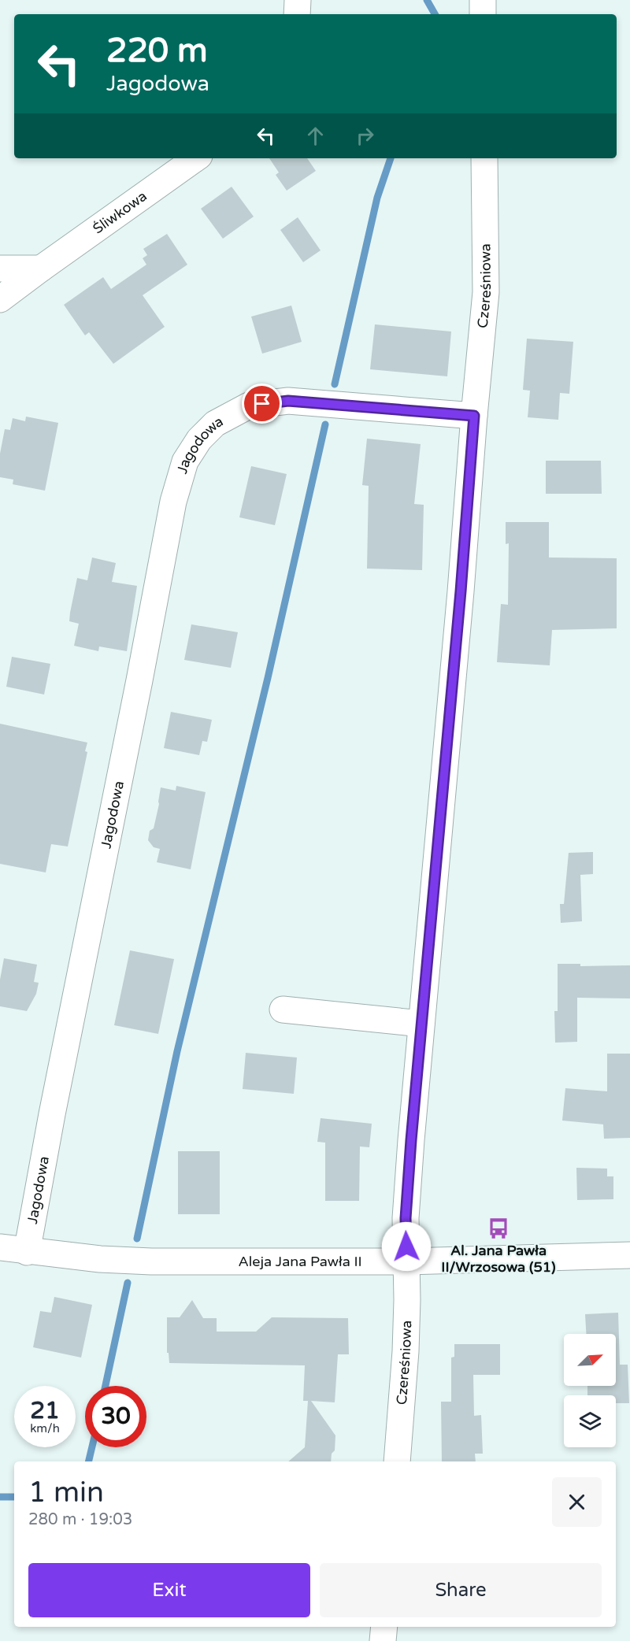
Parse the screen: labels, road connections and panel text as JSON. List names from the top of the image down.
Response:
{
  "streets": {
    "street": [
      "Śliwkowa",
      "Czereśniowa",
      "Jagodowa",
      "Aleja Jana Pawła II"
    ]
  },
  "crossings": [
    ["Czereśniowa", "Jagodowa"],
    ["Czereśniowa", "Aleja Jana Pawła II"],
    ["Jagodowa", "Aleja Jana Pawła II"]
  ],
  "places": {
    "bus stop": ["Al. Jana Pawła II/Wrzosowa (51)"]
  },
  "north": "top right",
  "page": {
    "turn": ["220 m", "Jagodowa"],
    "speed": "21 km/h",
    "limit": "30",
    "heading": ["1 min", "280 m · 19:03"],
    "buttons": ["Exit", "Share"]
  }
}
